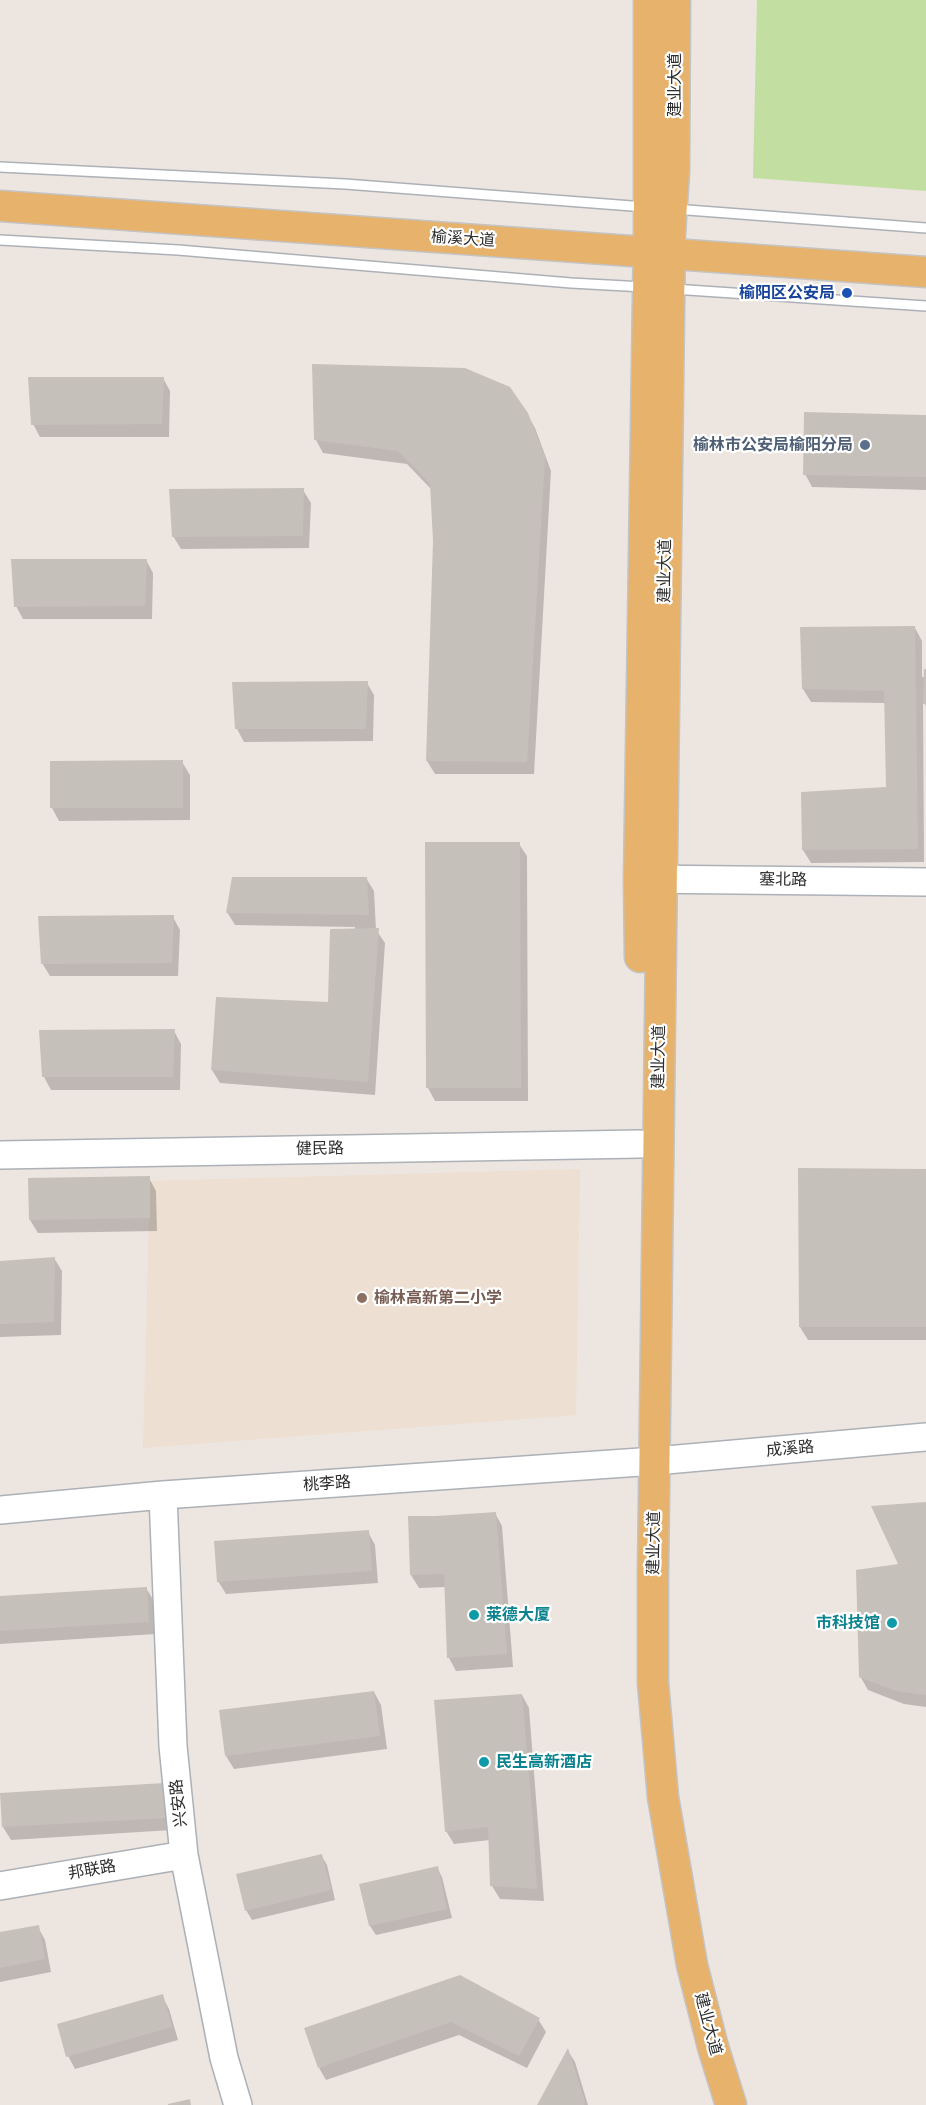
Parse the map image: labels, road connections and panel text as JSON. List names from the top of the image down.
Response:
{
  "streets": {
    "main road": ["建业大道", "榆溪大道"],
    "street": [
      "塞北路",
      "健民路",
      "成溪路",
      "桃李路",
      "兴安路",
      "邦联路"
    ]
  },
  "crossings": [
    ["建业大道", "榆溪大道"],
    ["建业大道", "塞北路"],
    ["建业大道", "健民路"],
    ["建业大道", "成溪路"],
    ["建业大道", "桃李路"],
    ["成溪路", "桃李路"],
    ["桃李路", "兴安路"],
    ["兴安路", "邦联路"]
  ],
  "places": [
    "榆阳区公安局",
    "榆林市公安局榆阳分局",
    "榆林高新第二小学",
    "莱德大厦",
    "市科技馆",
    "民生高新酒店"
  ]
}
